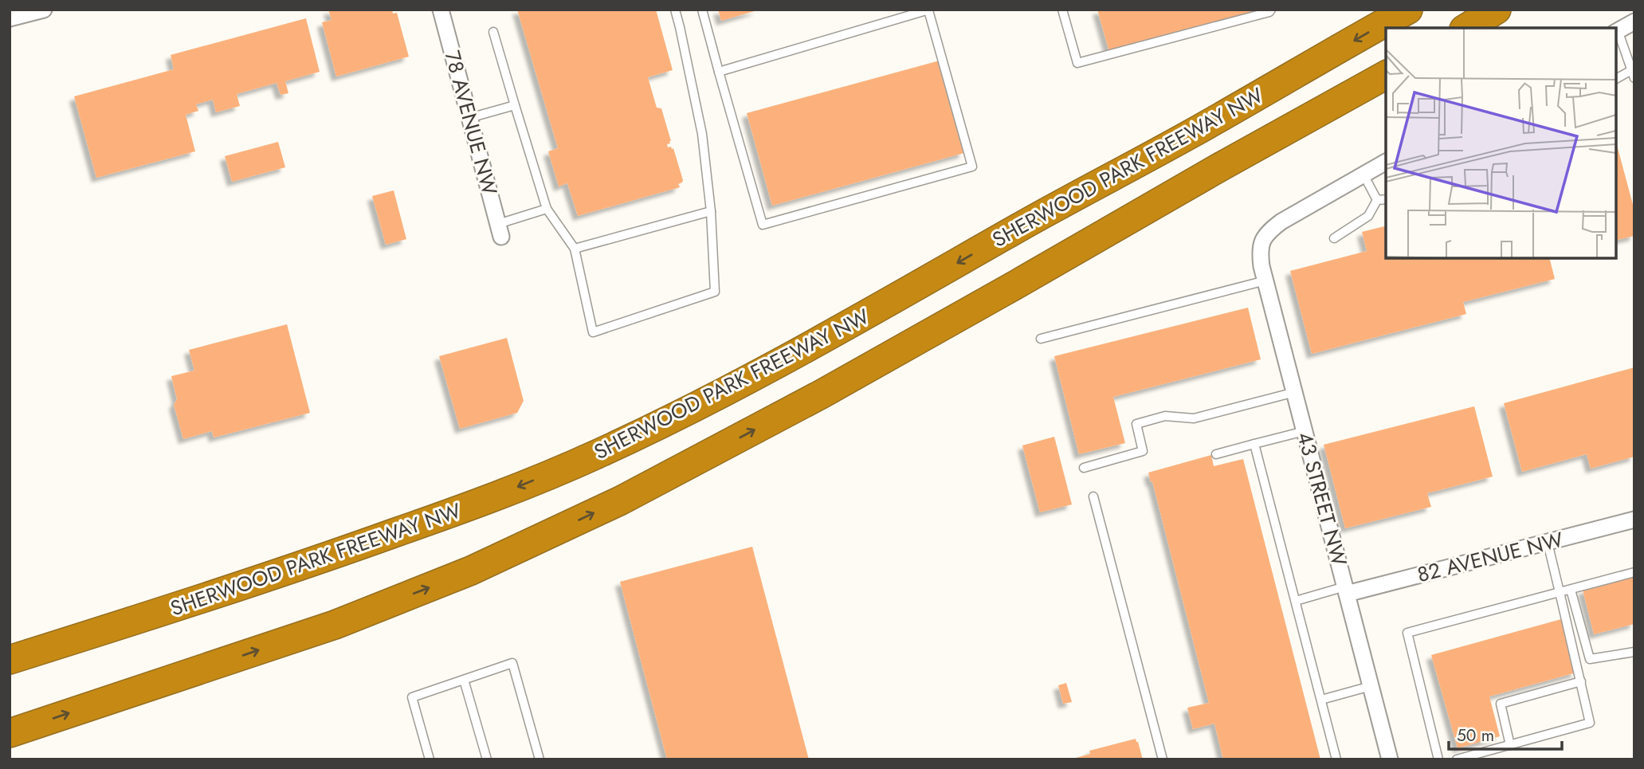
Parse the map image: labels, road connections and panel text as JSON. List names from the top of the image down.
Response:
{
  "streets": {
    "highway": ["SHERWOOD PARK FREEWAY NW"],
    "street": ["78 AVENUE NW", "43 STREET NW", "82 AVENUE NW"]
  },
  "crossings": [
    ["43 STREET NW", "82 AVENUE NW"]
  ],
  "scale_bar": "50 m"
}
